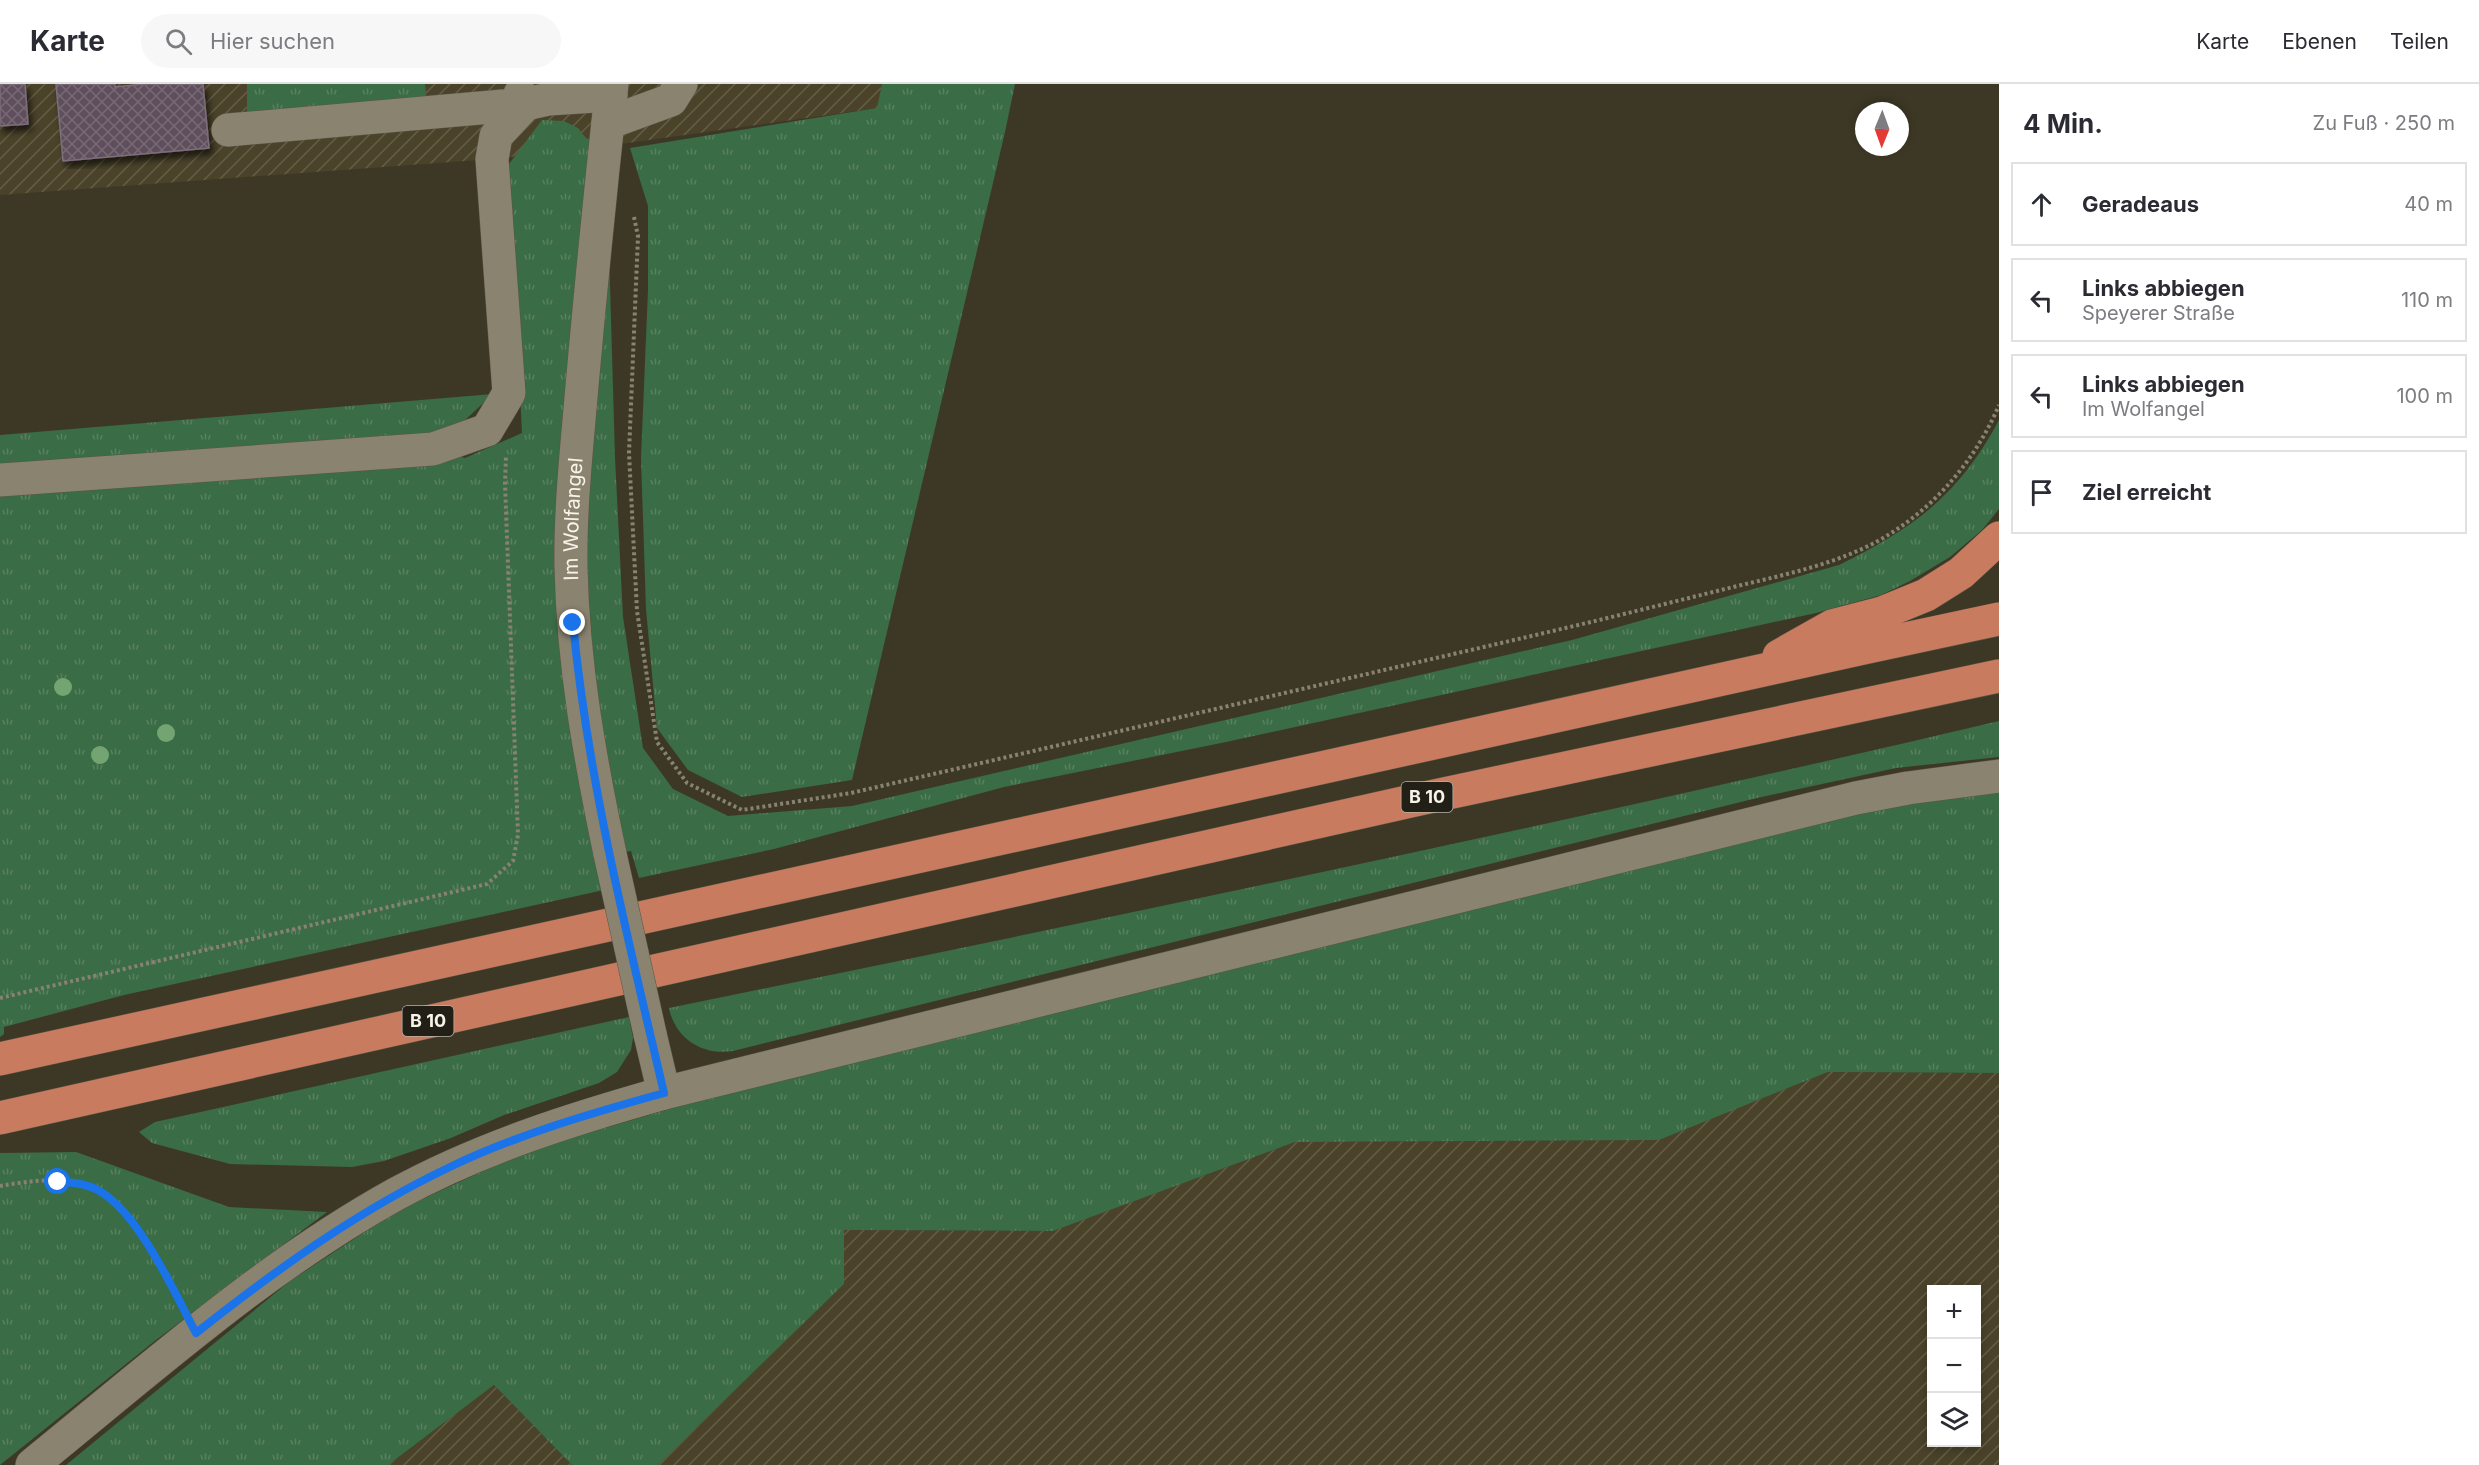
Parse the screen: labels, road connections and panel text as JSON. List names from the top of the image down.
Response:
{
  "streets": {
    "highway": ["B 10"],
    "street": ["Im Wolfangel"]
  },
  "north": "bottom",
  "page": {
    "header": "Karte",
    "search": "Hier suchen",
    "nav": ["Karte", "Ebenen", "Teilen"],
    "heading": ["4 Min.", "Zu Fuß · 250 m"],
    "list": [
      ["Geradeaus", "40 m"],
      ["Links abbiegen", "Speyerer Straße", "110 m"],
      ["Links abbiegen", "Im Wolfangel", "100 m"],
      "Ziel erreicht"
    ],
    "map_buttons": ["+", "−"]
  }
}
